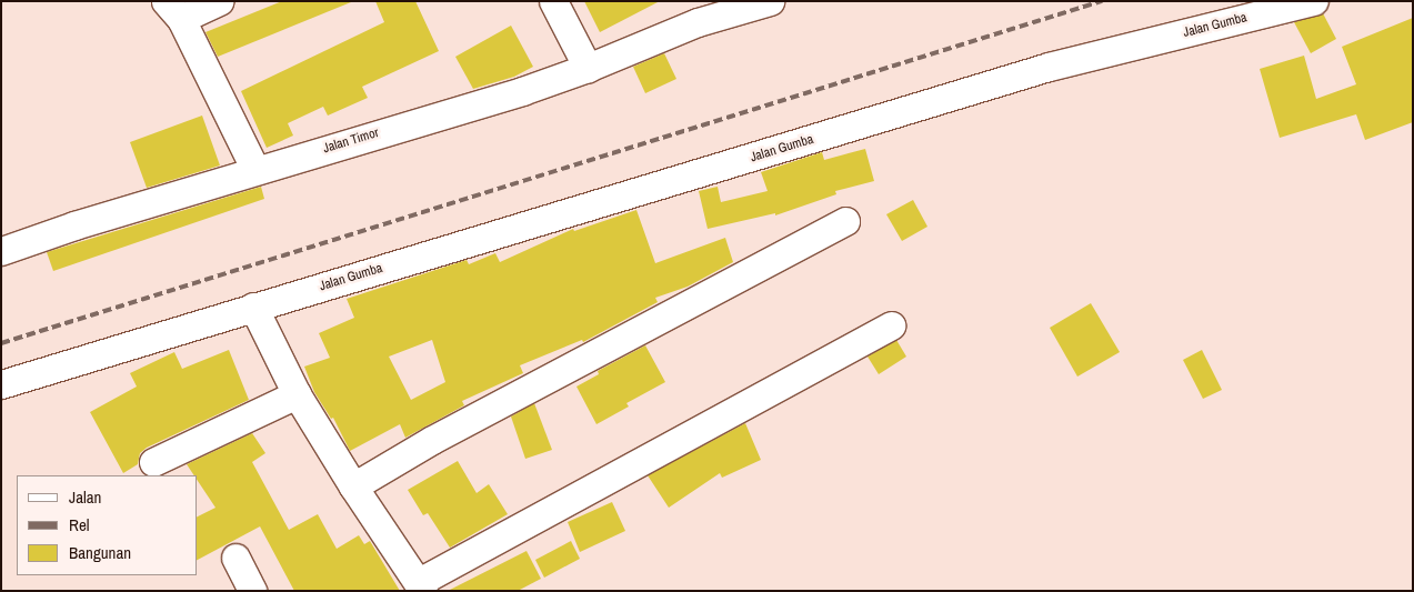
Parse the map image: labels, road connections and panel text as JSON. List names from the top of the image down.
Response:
{
  "streets": {
    "street": ["Jalan Gumba", "Jalan Timor"]
  },
  "legend": ["Jalan", "Rel", "Bangunan"]
}
